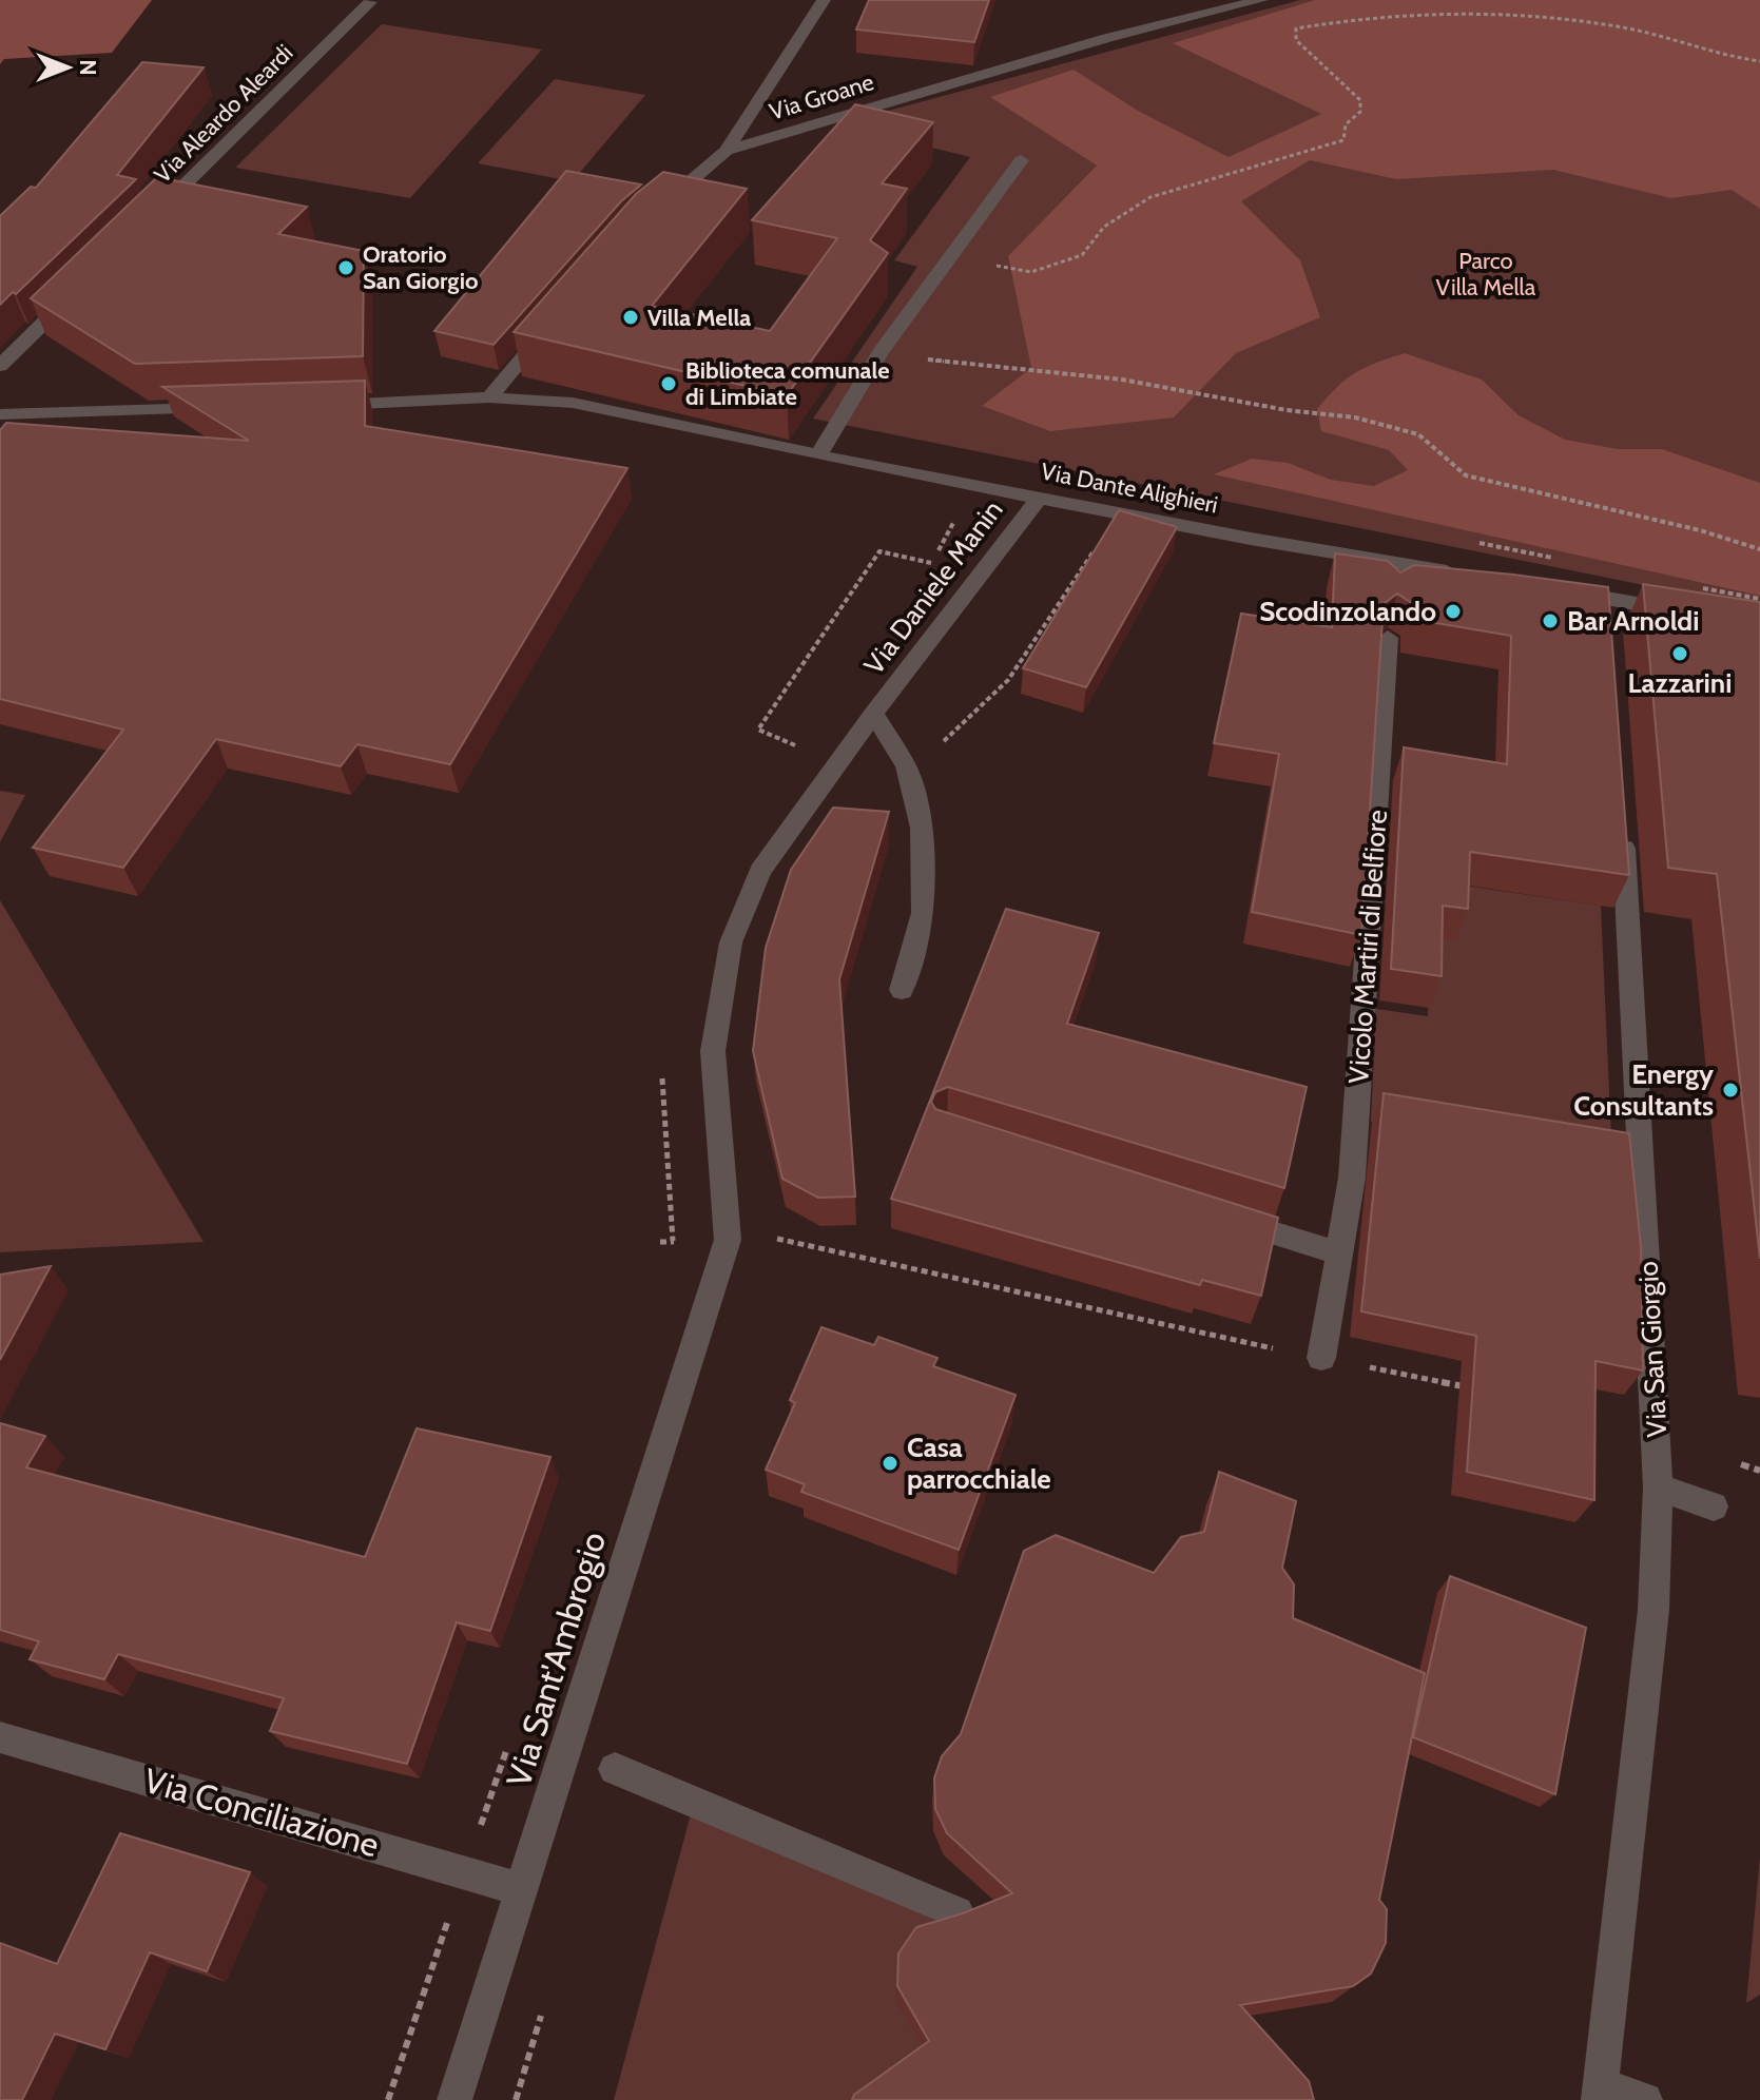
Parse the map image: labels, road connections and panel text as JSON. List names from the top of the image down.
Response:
{
  "streets": {
    "street": [
      "Via Groane",
      "Via Aleardo Aleardi",
      "Via Dante Alighieri",
      "Via Daniele Manin",
      "Vicolo Martiri di Belfiore",
      "Via San Giorgio",
      "Via Sant'Ambrogio",
      "Via Conciliazione"
    ]
  },
  "crossings": [
    ["Via Dante Alighieri", "Via Daniele Manin"],
    ["Via Daniele Manin", "Via Sant'Ambrogio"],
    ["Via Sant'Ambrogio", "Via Conciliazione"]
  ],
  "parks": ["Parco Villa Mella"],
  "places": [
    "Oratorio San Giorgio",
    "Villa Mella",
    "Biblioteca comunale di Limbiate",
    "Scodinzolando",
    "Bar Arnoldi",
    "Lazzarini",
    "Energy Consultants",
    "Casa parrocchiale"
  ],
  "north": "right"
}
